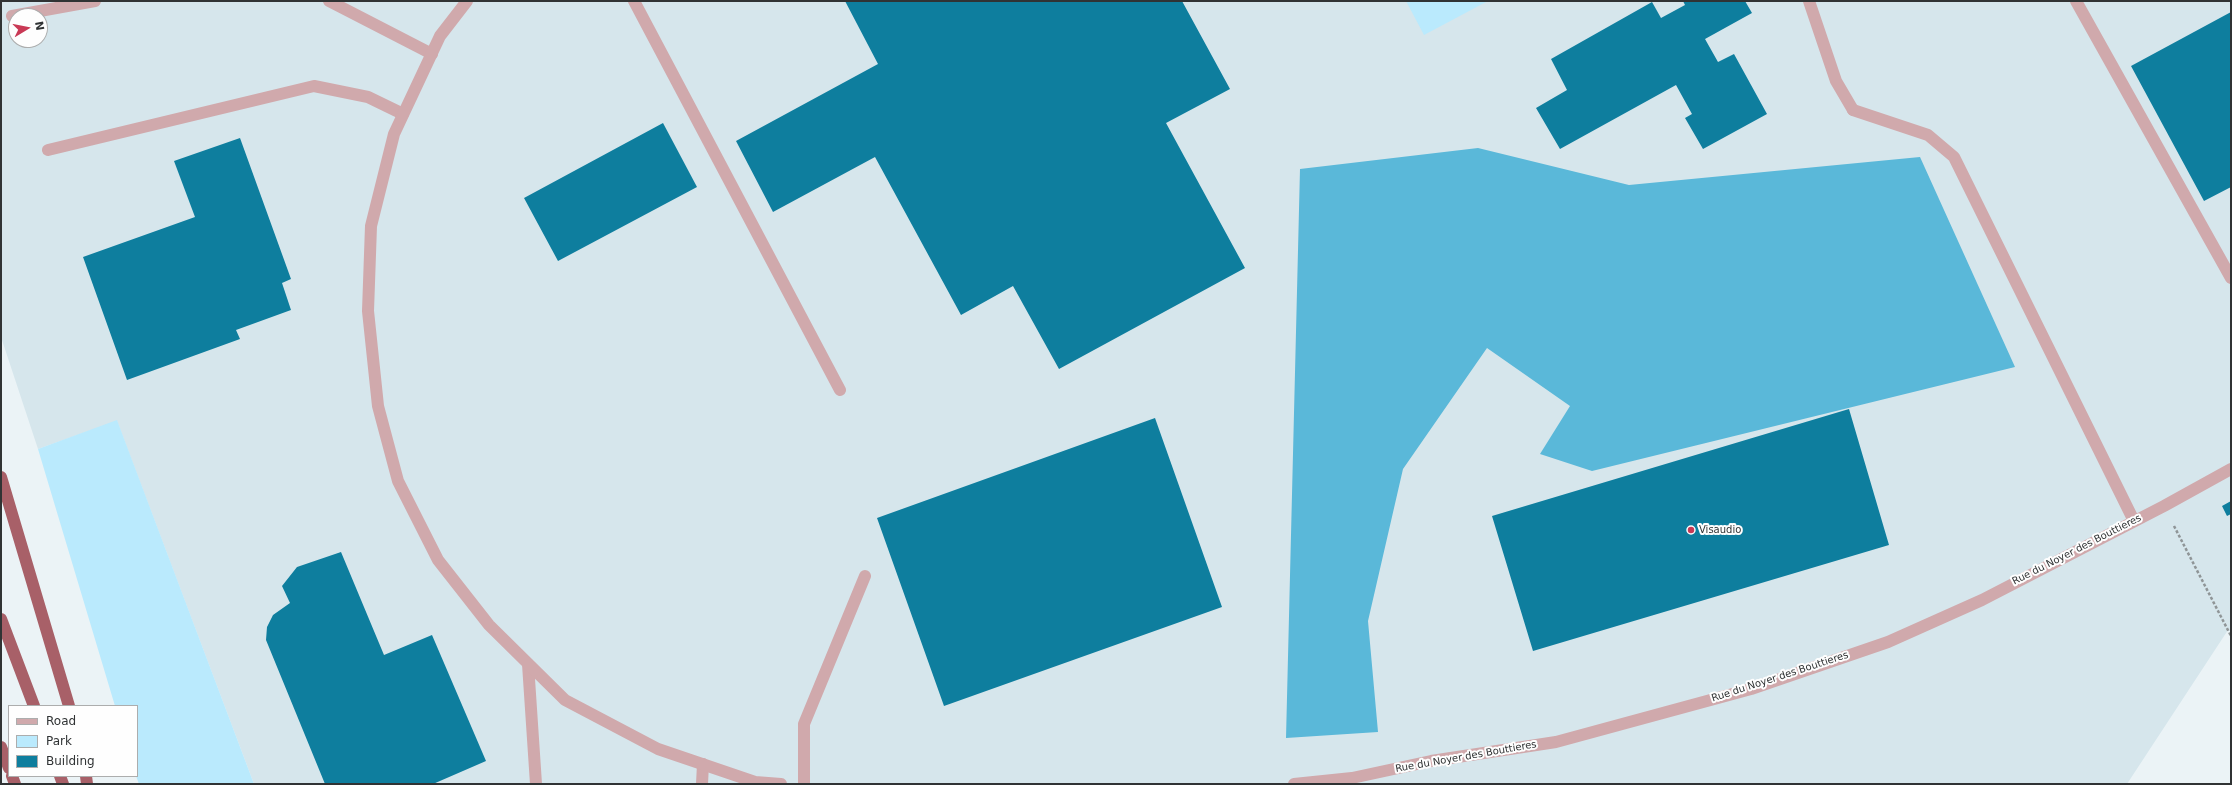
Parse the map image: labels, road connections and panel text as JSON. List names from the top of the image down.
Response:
{
  "streets": {
    "street": ["Rue du Noyer des Bouttieres"]
  },
  "places": ["Visaudio"],
  "legend": ["Road", "Park", "Building"],
  "north": "right"
}
